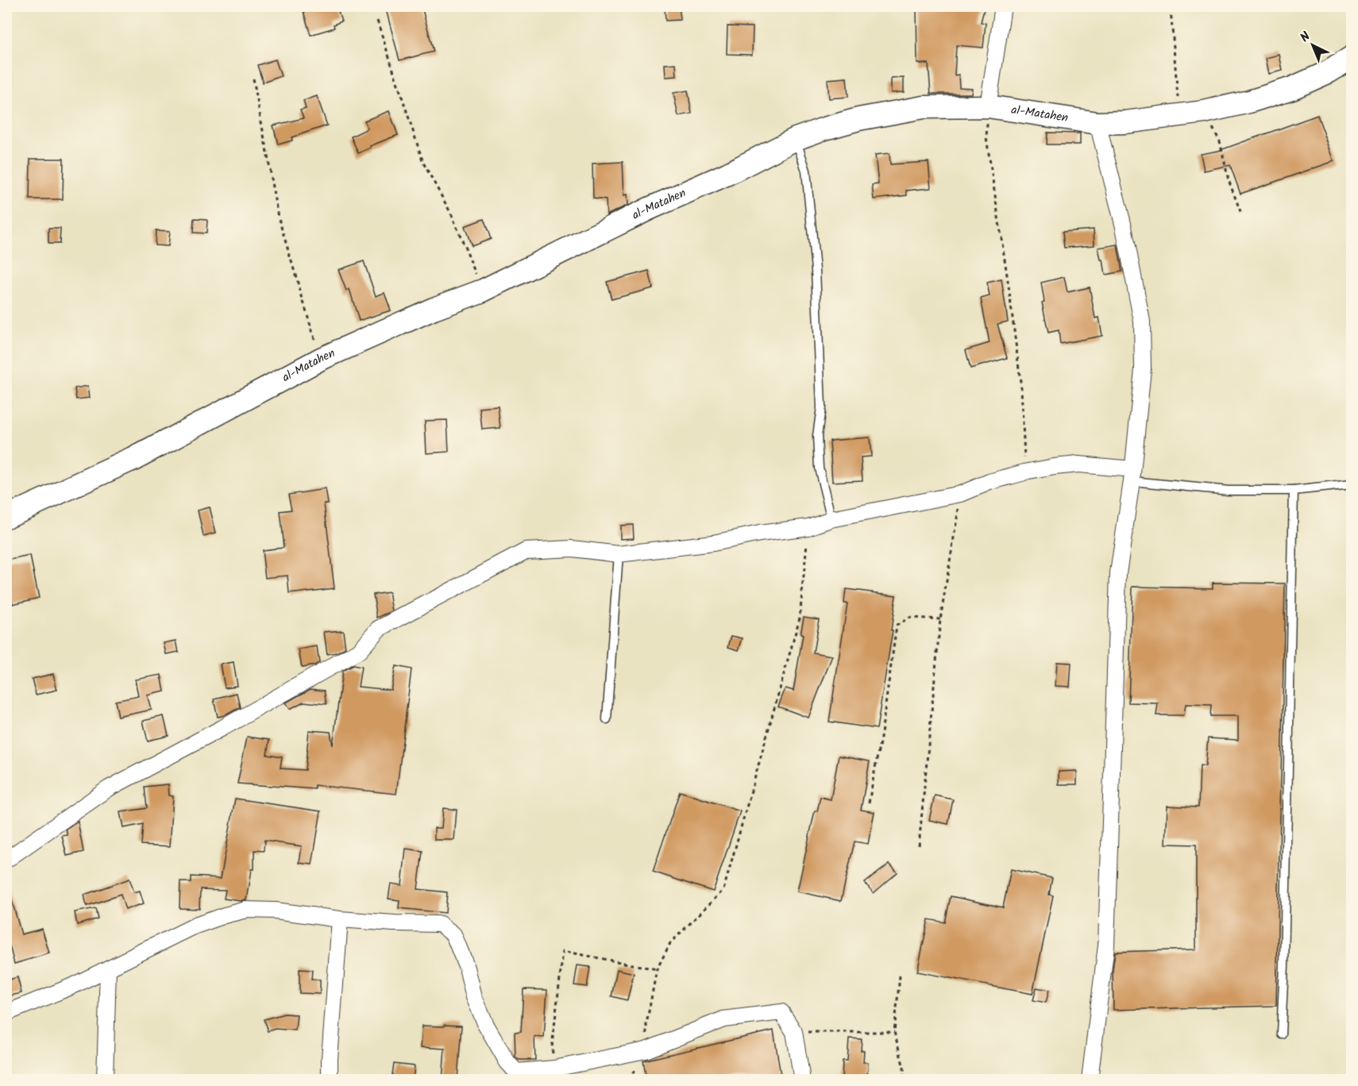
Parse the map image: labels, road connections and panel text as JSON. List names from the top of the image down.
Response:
{
  "streets": {
    "main road": ["al-Matahen"]
  },
  "north": "top left"
}
